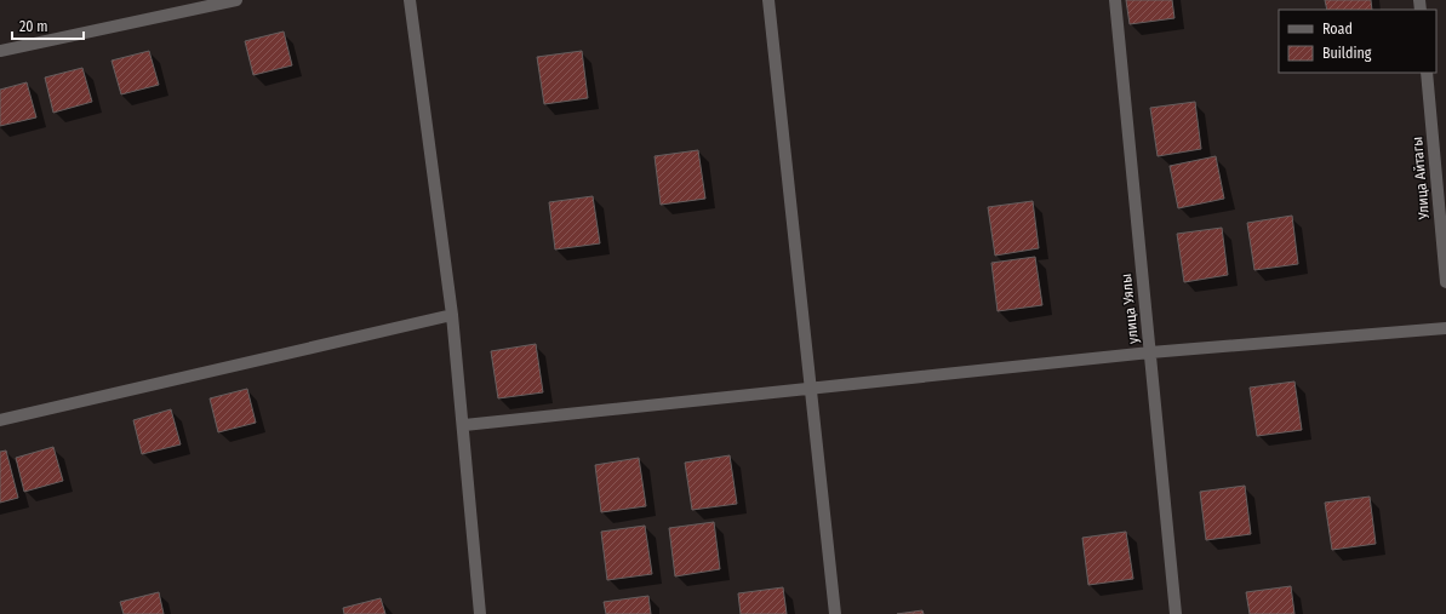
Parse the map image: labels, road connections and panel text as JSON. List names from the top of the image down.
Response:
{
  "streets": {
    "street": ["Улица Айтагы", "улица Уялы"]
  },
  "legend": ["Road", "Building"],
  "scale_bar": "20 m"
}
